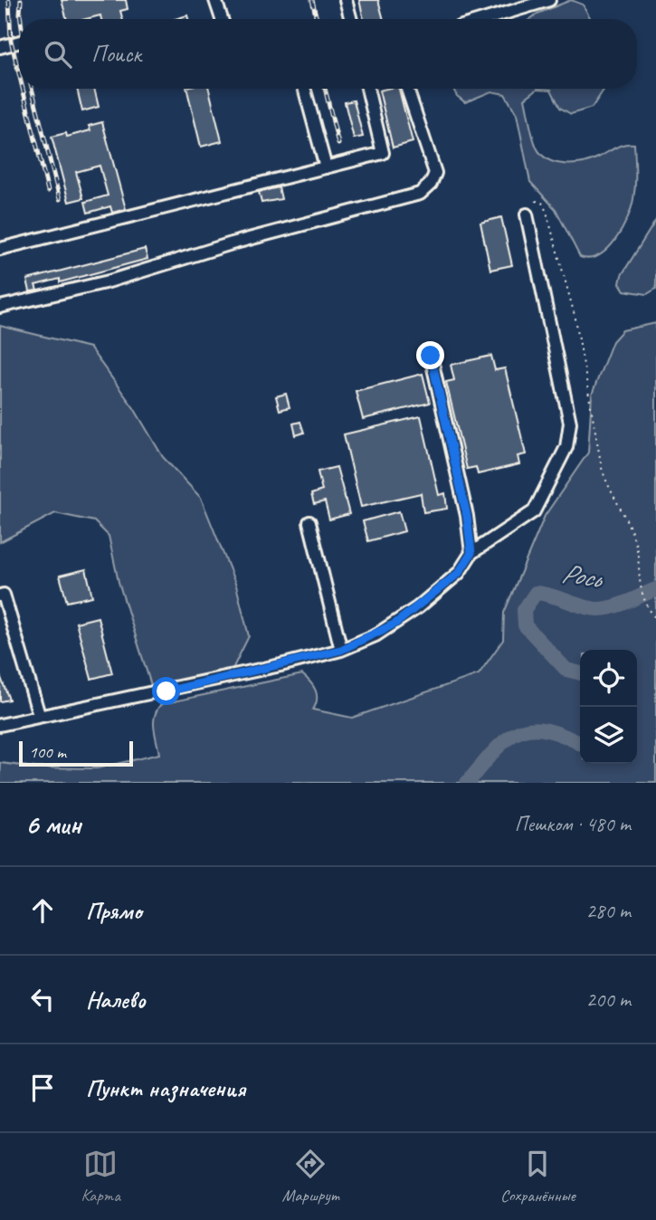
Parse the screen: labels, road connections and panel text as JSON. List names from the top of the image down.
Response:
{
  "water": ["Рось"],
  "scale_bar": "100 m",
  "page": {
    "search": "Поиск",
    "scale": "100 m",
    "heading": ["6 мин", "Пешком · 480 m"],
    "list": [
      ["Прямо", "280 m"],
      ["Налево", "200 m"],
      "Пункт назначения"
    ],
    "nav": ["Карта", "Маршрут", "Сохранённые"]
  }
}
